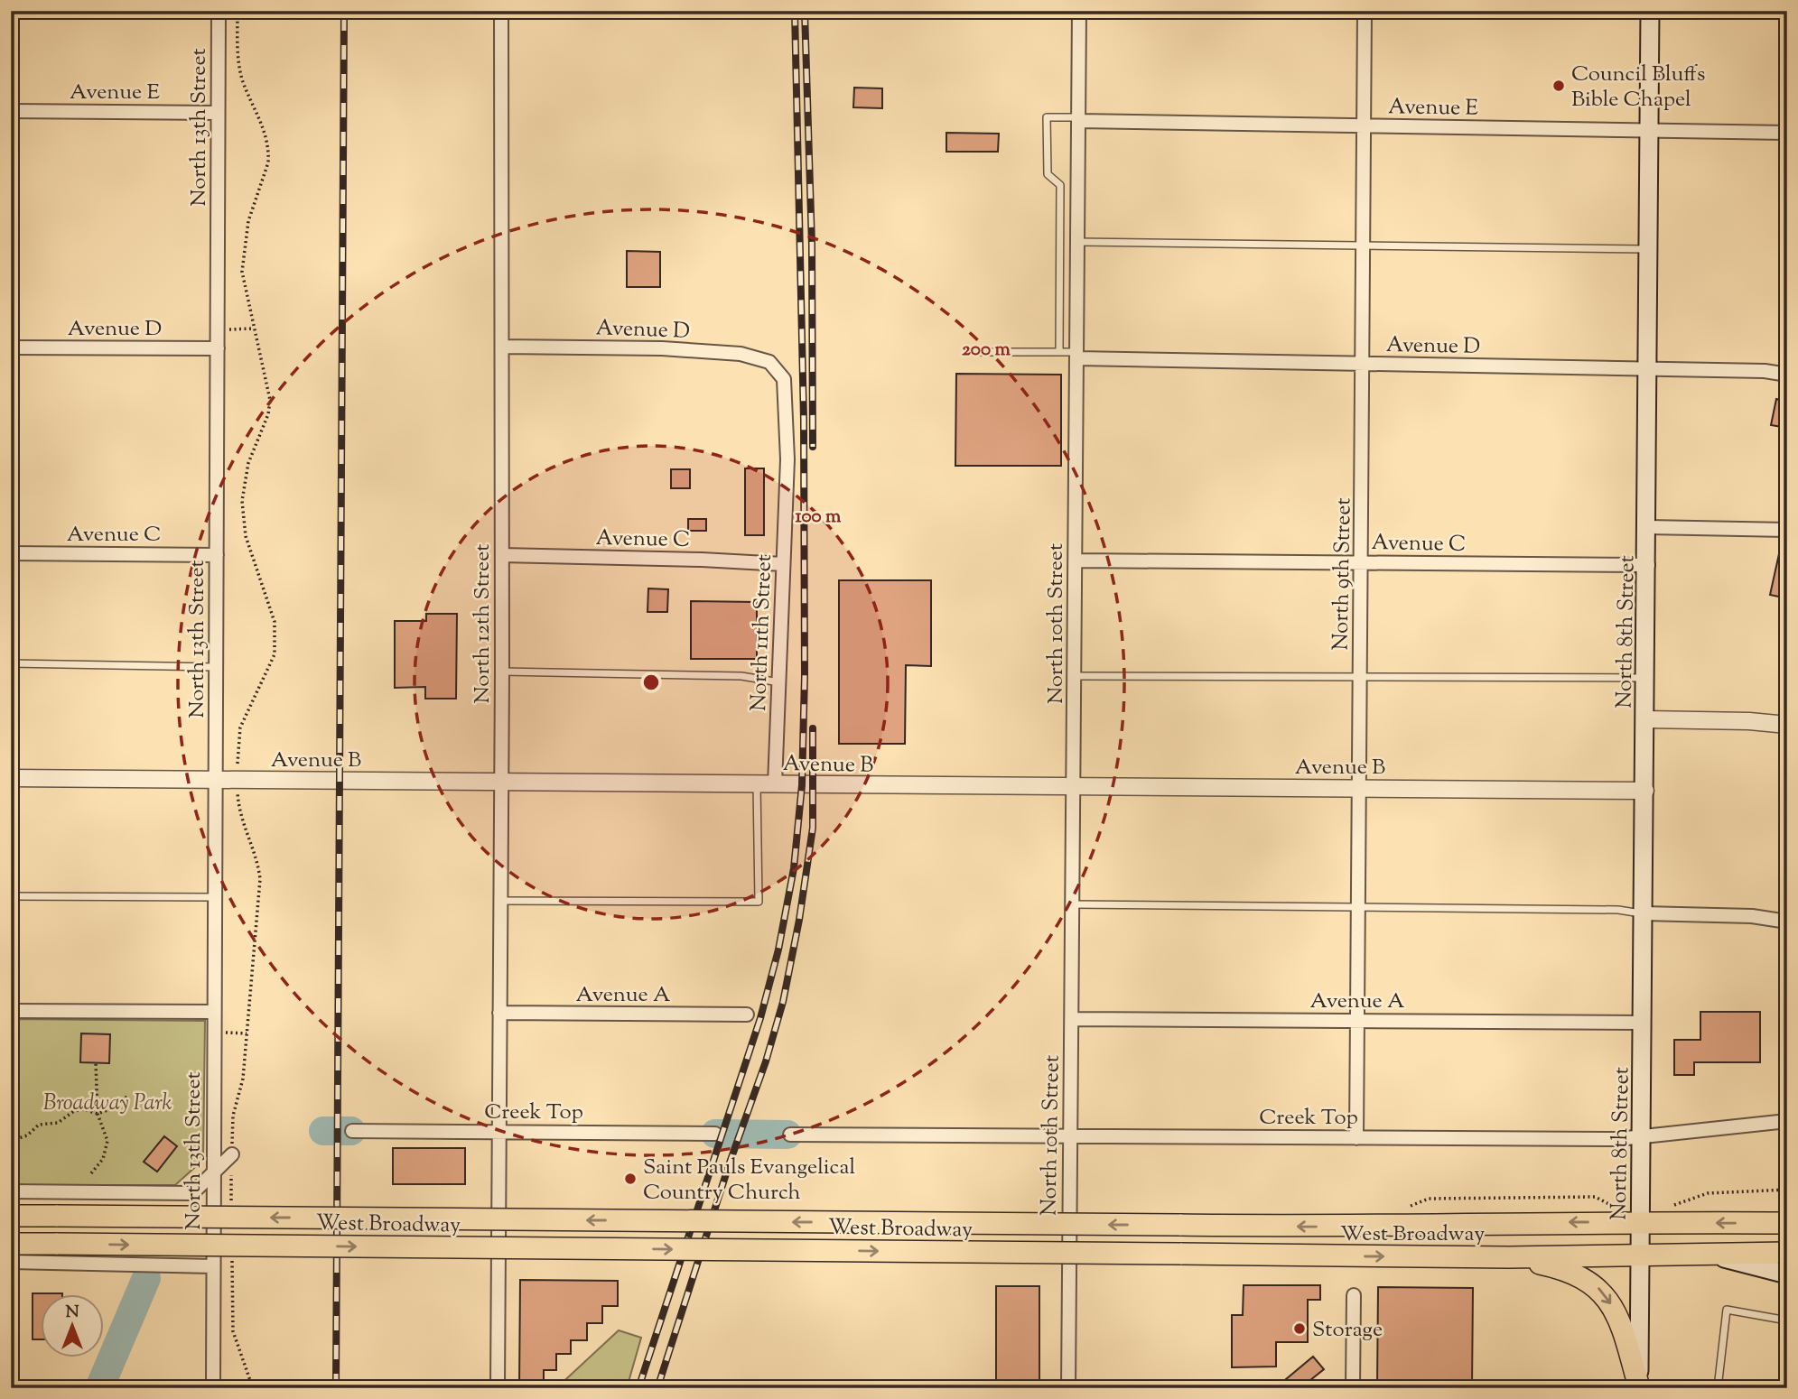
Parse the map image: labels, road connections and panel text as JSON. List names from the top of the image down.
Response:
{
  "streets": {
    "main road": ["North 8th Street", "West Broadway"],
    "street": [
      "Avenue E",
      "North 13th Street",
      "Avenue D",
      "Avenue C",
      "North 9th Street",
      "North 12th Street",
      "North 10th Street",
      "North 11th Street",
      "Avenue B",
      "Avenue A",
      "Creek Top"
    ]
  },
  "crossings": [
    ["Avenue E", "North 13th Street"],
    ["Avenue E", "North 9th Street"],
    ["Avenue E", "North 10th Street"],
    ["Avenue E", "North 8th Street"],
    ["North 13th Street", "Avenue D"],
    ["North 13th Street", "Avenue C"],
    ["North 13th Street", "Avenue B"],
    ["Avenue D", "North 9th Street"],
    ["Avenue D", "North 12th Street"],
    ["Avenue D", "North 10th Street"],
    ["Avenue D", "North 8th Street"],
    ["Avenue D", "North 11th Street"],
    ["Avenue C", "North 9th Street"],
    ["Avenue C", "North 12th Street"],
    ["Avenue C", "North 10th Street"],
    ["Avenue C", "North 8th Street"],
    ["Avenue C", "North 11th Street"],
    ["North 9th Street", "Avenue B"],
    ["North 9th Street", "Avenue A"],
    ["North 9th Street", "Creek Top"],
    ["North 12th Street", "Avenue B"],
    ["North 12th Street", "Avenue A"],
    ["North 12th Street", "Creek Top"],
    ["North 10th Street", "Avenue B"],
    ["North 10th Street", "Avenue A"],
    ["North 10th Street", "Creek Top"],
    ["North 8th Street", "Avenue B"],
    ["North 8th Street", "Avenue A"],
    ["North 8th Street", "Creek Top"],
    ["North 8th Street", "West Broadway"],
    ["North 11th Street", "Avenue B"]
  ],
  "parks": ["Broadway Park"],
  "places": ["Council Bluffs Bible Chapel", "Saint Pauls Evangelical Country Church", "Storage"],
  "north": "top",
  "rings": ["200 m", "100 m"]
}
